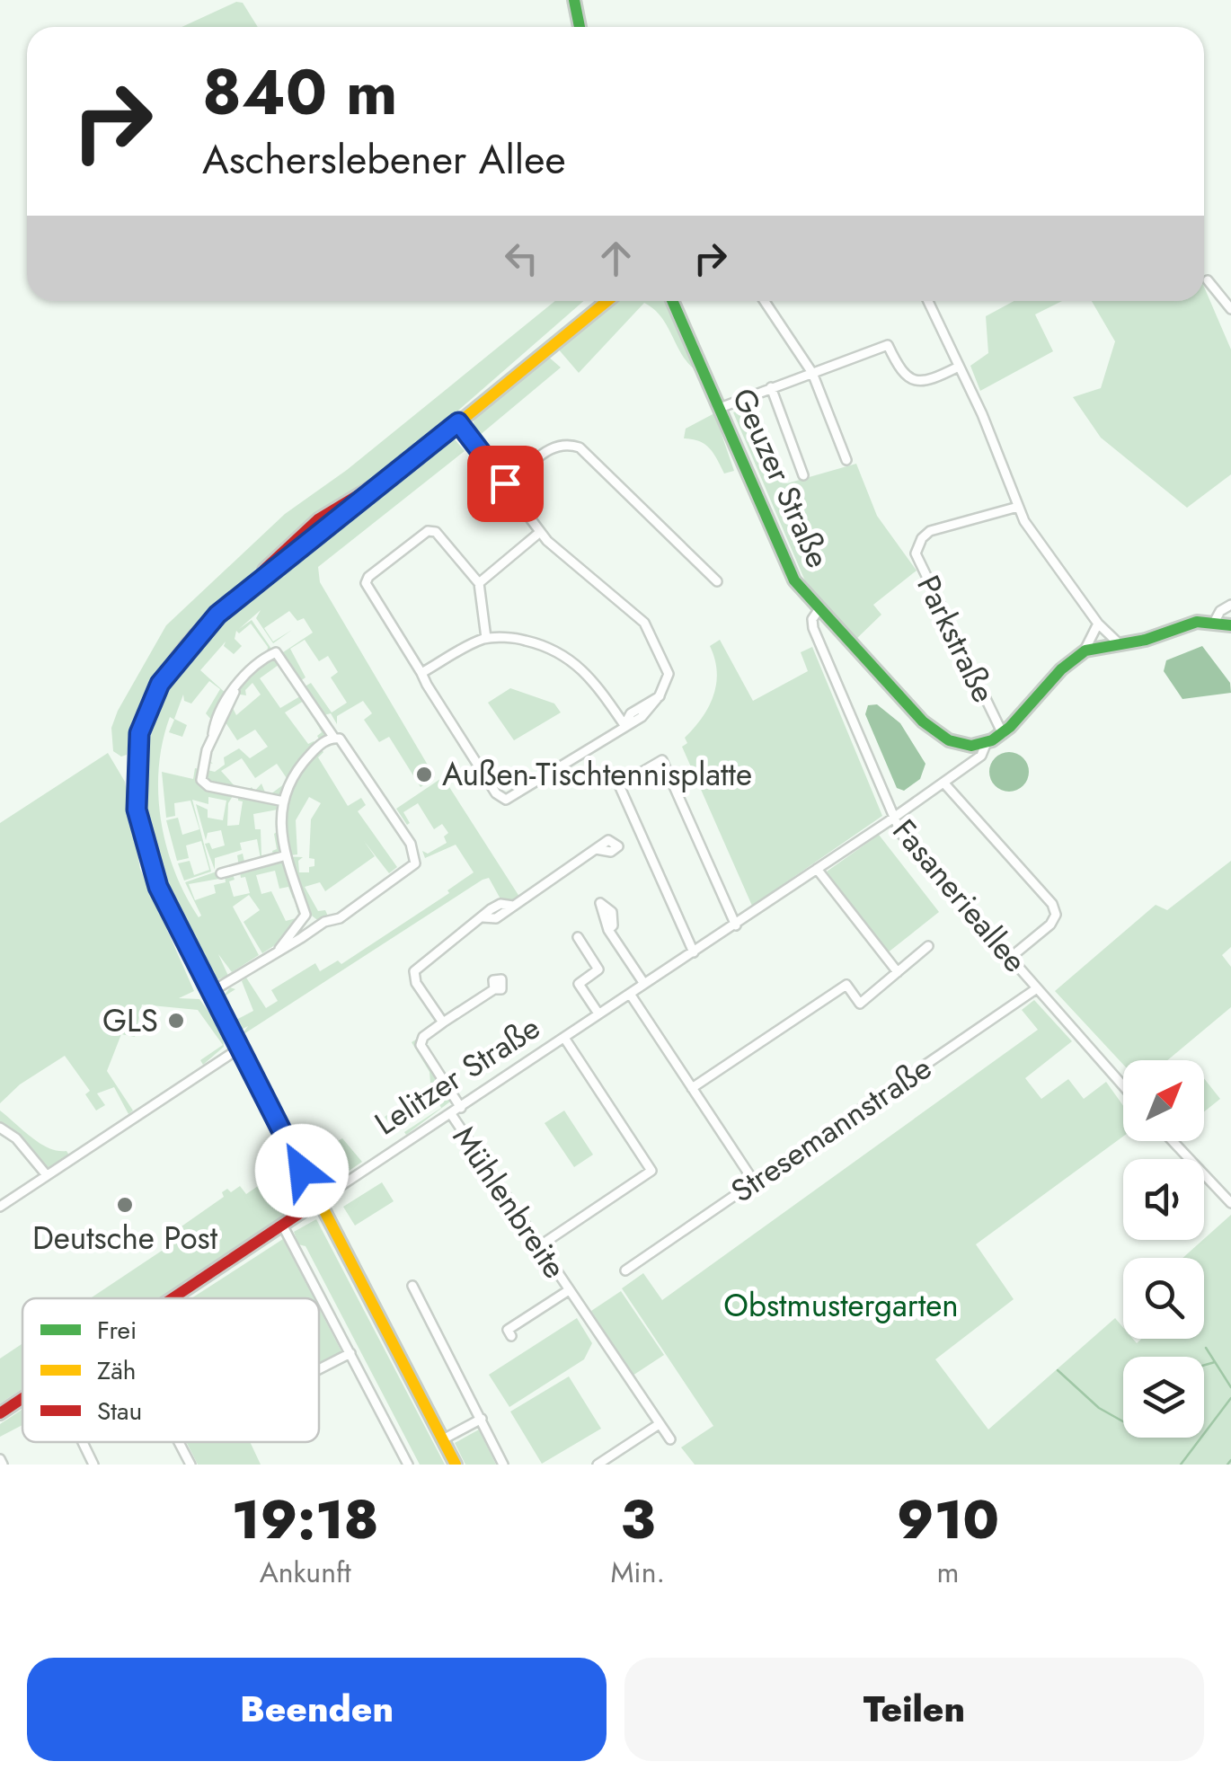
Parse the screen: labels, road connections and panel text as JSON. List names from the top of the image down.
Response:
{
  "streets": {
    "main road": ["Geuzer Straße", "Lelitzer Straße"],
    "street": [
      "Parkstraße",
      "Fasanerieallee",
      "Stresemannstraße",
      "Mühlenbreite"
    ]
  },
  "crossings": [
    ["Geuzer Straße", "Fasanerieallee"],
    ["Geuzer Straße", "Lelitzer Straße"],
    ["Fasanerieallee", "Lelitzer Straße"],
    ["Fasanerieallee", "Stresemannstraße"],
    ["Lelitzer Straße", "Mühlenbreite"]
  ],
  "parks": ["Obstmustergarten"],
  "places": ["Außen-Tischtennisplatte", "GLS", "Deutsche Post"],
  "legend": ["Frei", "Zäh", "Stau"],
  "north": "top right",
  "page": {
    "turn": ["840 m", "Ascherslebener Allee"],
    "eta": [
      "19:18",
      "Ankunft",
      "3",
      "Min.",
      "910",
      "m"
    ],
    "buttons": ["Beenden", "Teilen"]
  }
}
